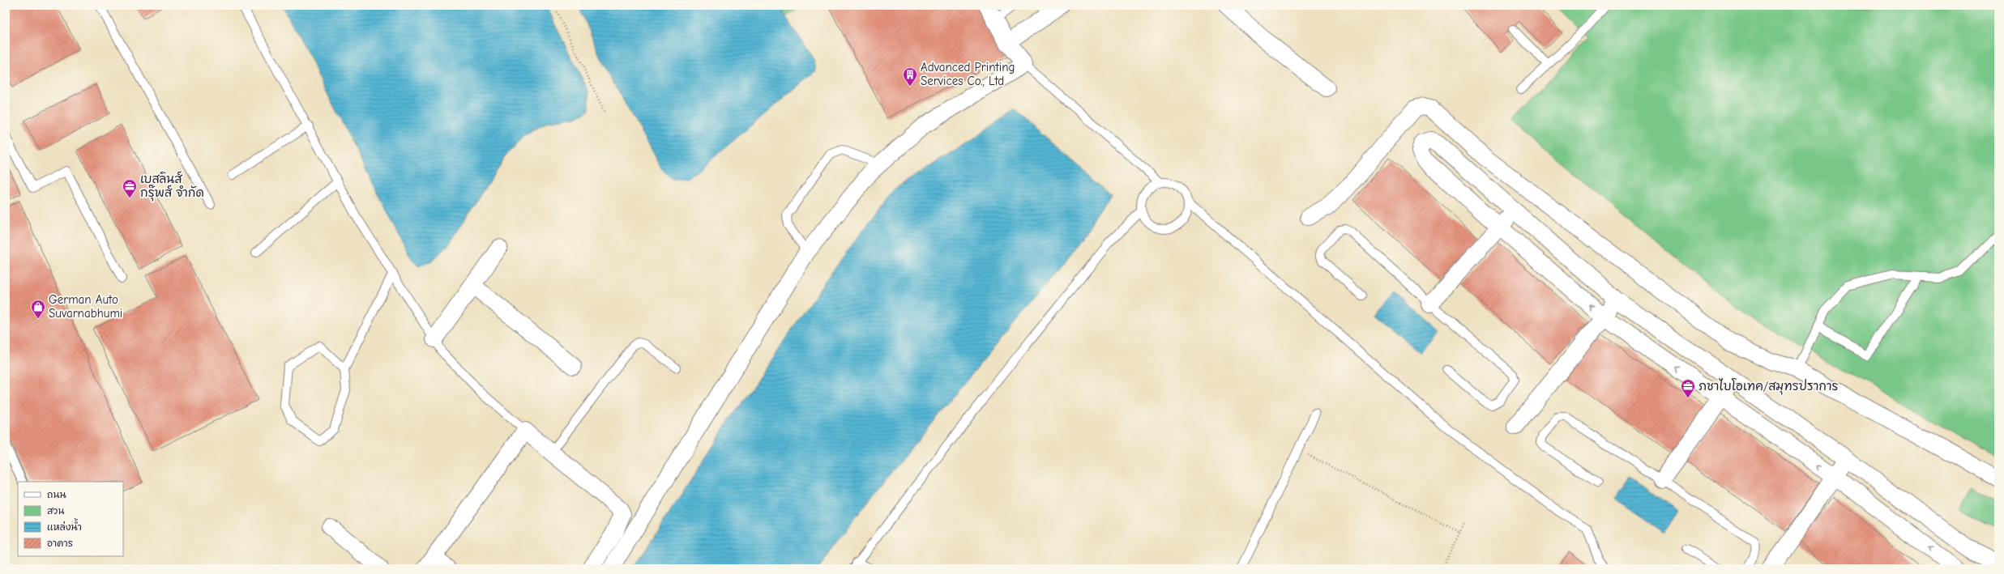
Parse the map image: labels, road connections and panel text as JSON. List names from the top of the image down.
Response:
{
  "places": {
    "building": ["Advanced Printing Services Co., Ltd"],
    "office": ["เบสลินส์ กรุ๊พส์ จำกัด", "ภชาไบโอเทค/สมุทรปราการ"],
    "shop": ["German Auto Suvarnabhumi"]
  },
  "legend": [
    "ถนน",
    "สวน",
    "แหล่งน้ำ",
    "อาคาร"
  ]
}
